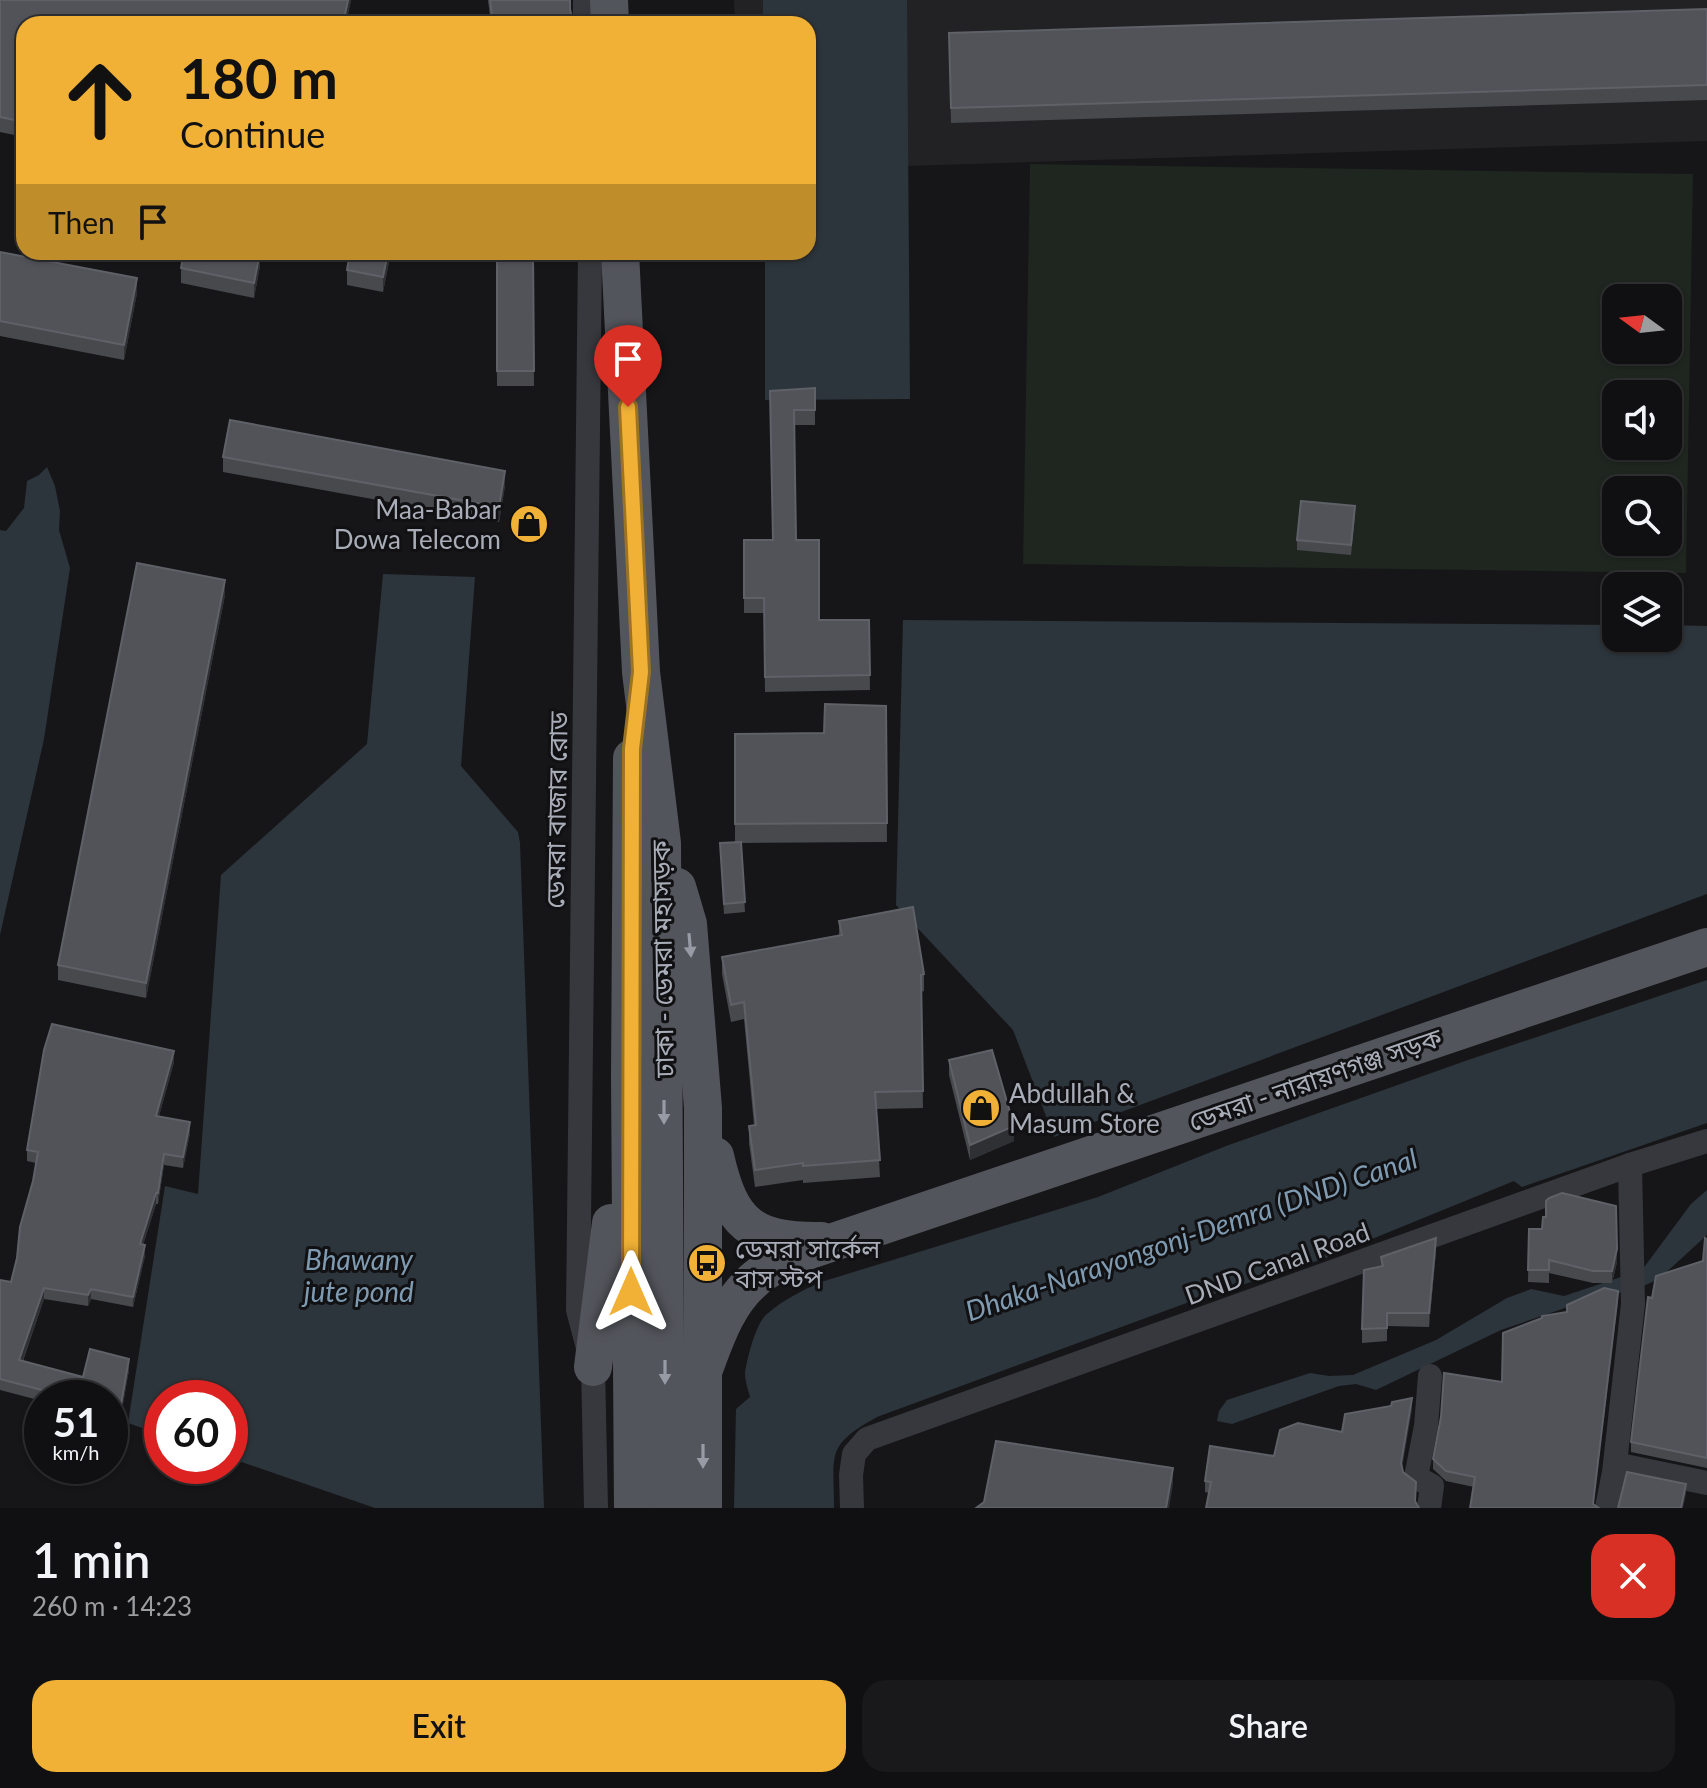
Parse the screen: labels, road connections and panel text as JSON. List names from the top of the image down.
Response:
{
  "streets": {
    "main road": ["ঢাকা - ডেমরা মহাসড়ক", "ডেমরা - নারায়ণগঞ্জ সড়ক"],
    "street": ["ডেমরা বাজার রোড", "DND Canal Road"]
  },
  "water": ["Dhaka-Narayongonj-Demra (DND) Canal", "Bhawany jute pond"],
  "places": {
    "shop": ["Maa-Babar Dowa Telecom", "Abdullah & Masum Store"],
    "bus stop": ["ডেমরা সার্কেল বাস স্টপ"]
  },
  "north": "left",
  "page": {
    "turn": ["180 m", "Continue"],
    "then": "Then",
    "speed": "51 km/h",
    "limit": "60",
    "heading": ["1 min", "260 m · 14:23"],
    "buttons": ["Exit", "Share"]
  }
}
